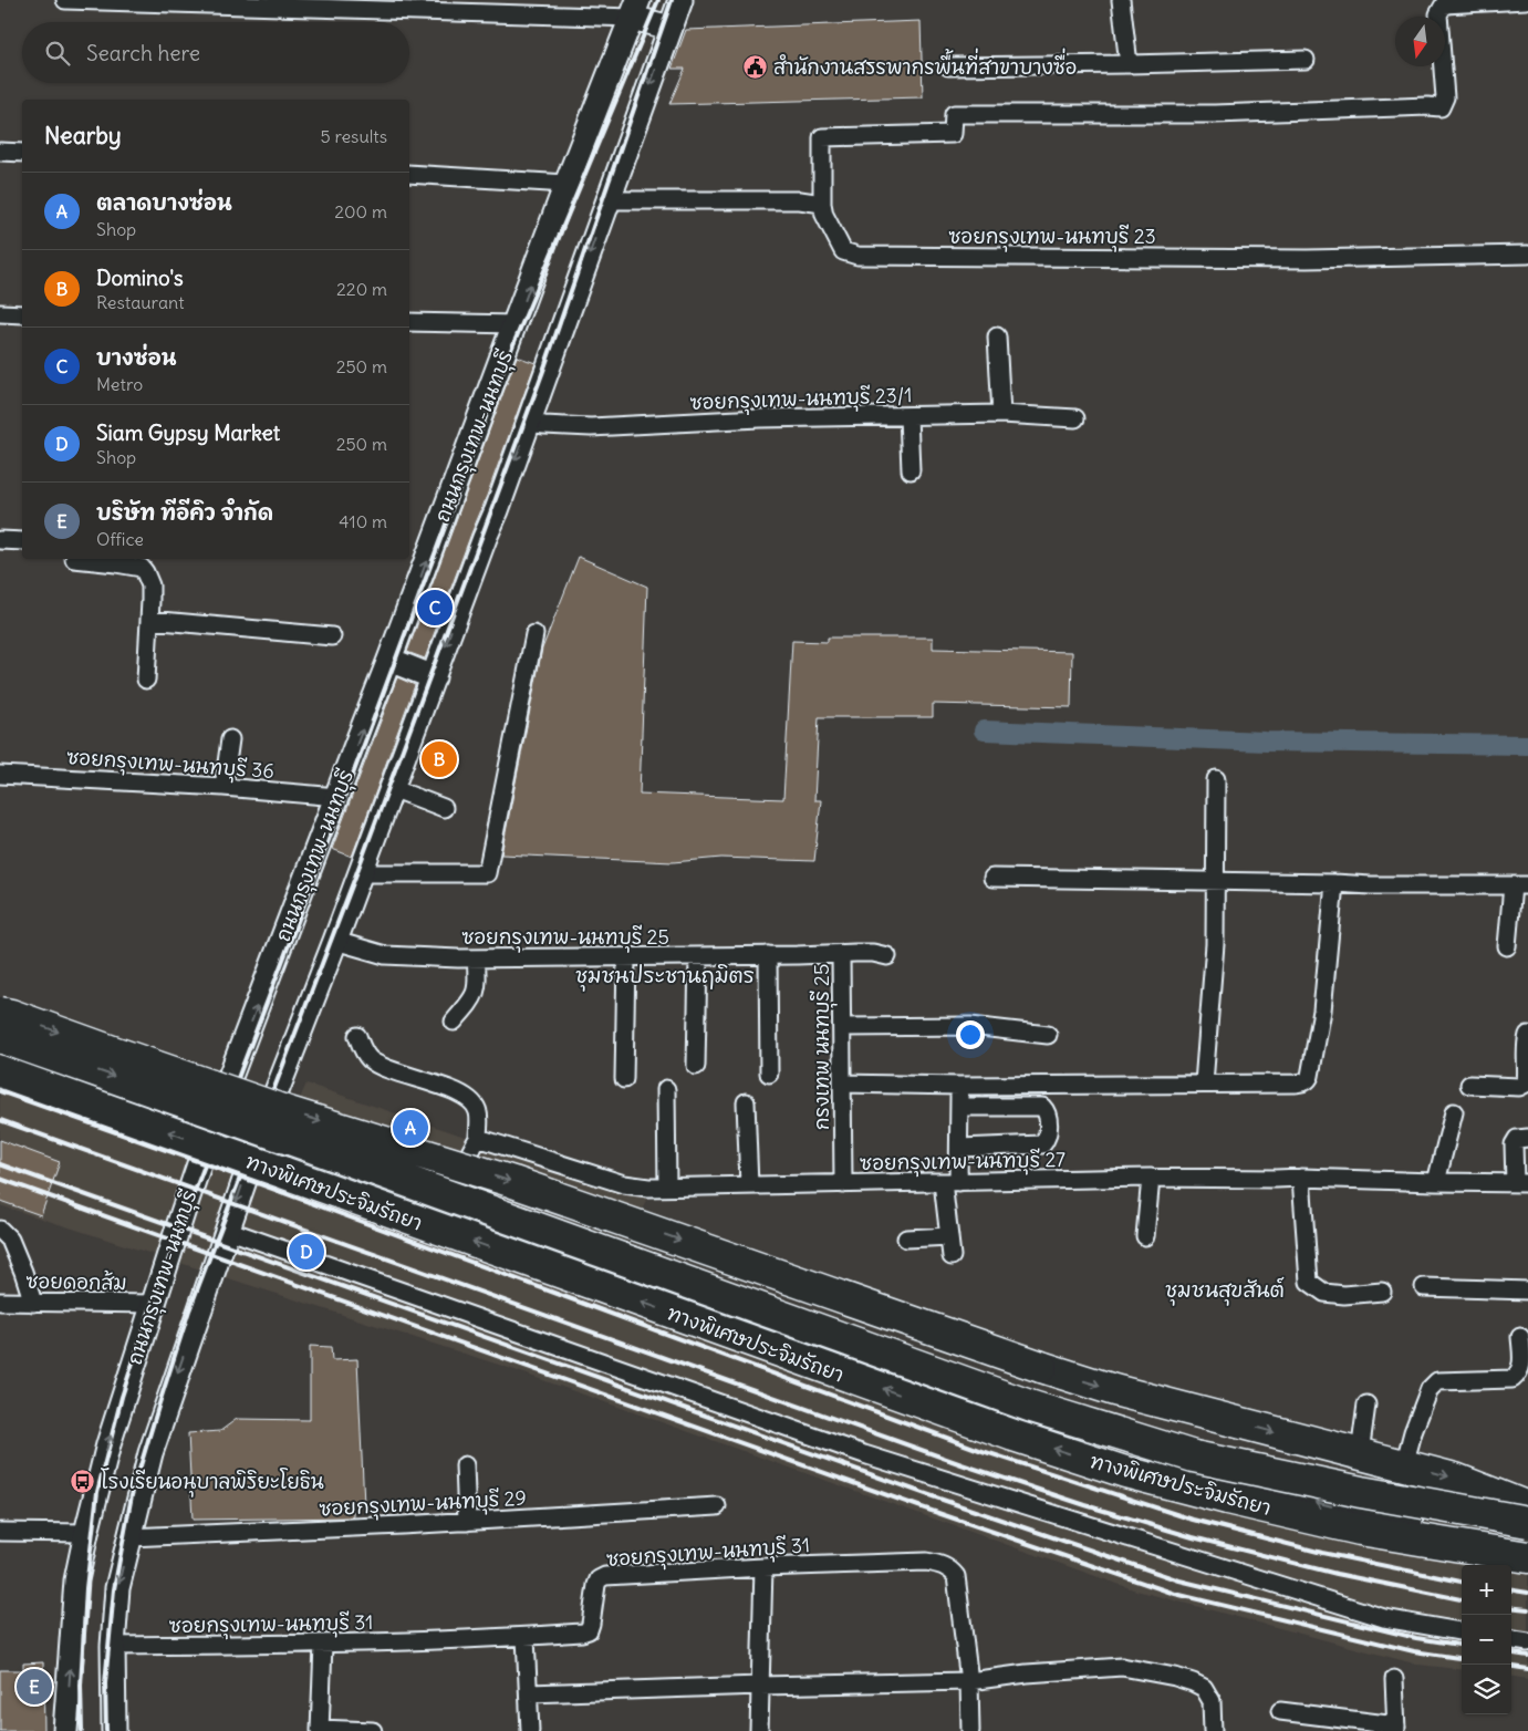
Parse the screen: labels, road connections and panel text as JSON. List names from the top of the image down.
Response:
{
  "streets": {
    "highway": ["ทางพิเศษประจิมรัถยา"],
    "main road": ["ถนนกรุงเทพ-นนทบุรี"],
    "street": [
      "ซอยกรุงเทพ-นนทบุรี 23",
      "ซอยกรุงเทพ-นนทบุรี 23/1",
      "ซอยกรุงเทพ-นนทบุรี 36",
      "ซอยกรุงเทพ-นนทบุรี 25",
      "กรงเทพ นนทบุรี 25",
      "ซอยกรุงเทพ-นนทบุรี 27",
      "ซอยดอกส้ม",
      "ซอยกรุงเทพ-นนทบุรี 29",
      "ซอยกรุงเทพ-นนทบุรี 31"
    ]
  },
  "crossings": [
    ["ถนนกรุงเทพ-นนทบุรี", "ซอยกรุงเทพ-นนทบุรี 36"],
    ["ถนนกรุงเทพ-นนทบุรี", "ซอยดอกส้ม"],
    ["ซอยกรุงเทพ-นนทบุรี 25", "กรงเทพ นนทบุรี 25"],
    ["กรงเทพ นนทบุรี 25", "ซอยกรุงเทพ-นนทบุรี 27"]
  ],
  "districts": ["ชุมชนประชานฤมิตร", "ชุมชนสุขสันต์"],
  "places": {
    "public building": ["สำนักงานสรรพากรพื้นที่สาขาบางซื่อ"],
    "bus stop": ["โรงเรียนอนุบาลพิริยะโยธิน"]
  },
  "north": "bottom",
  "page": {
    "search": "Search here",
    "heading": ["Nearby", "5 results"],
    "list": [
      {
        "mark": "A",
        "name": "ตลาดบางซ่อน",
        "note": "Shop",
        "value": "200 m"
      },
      {
        "mark": "B",
        "name": "Domino's",
        "note": "Restaurant",
        "value": "220 m"
      },
      {
        "mark": "C",
        "name": "บางซ่อน",
        "note": "Metro",
        "value": "250 m"
      },
      {
        "mark": "D",
        "name": "Siam Gypsy Market",
        "note": "Shop",
        "value": "250 m"
      },
      {
        "mark": "E",
        "name": "บริษัท ทีอีคิว จำกัด",
        "note": "Office",
        "value": "410 m"
      }
    ],
    "pins": [
      "C",
      "B",
      "A",
      "D",
      "E"
    ],
    "map_buttons": ["+", "−"]
  }
}
